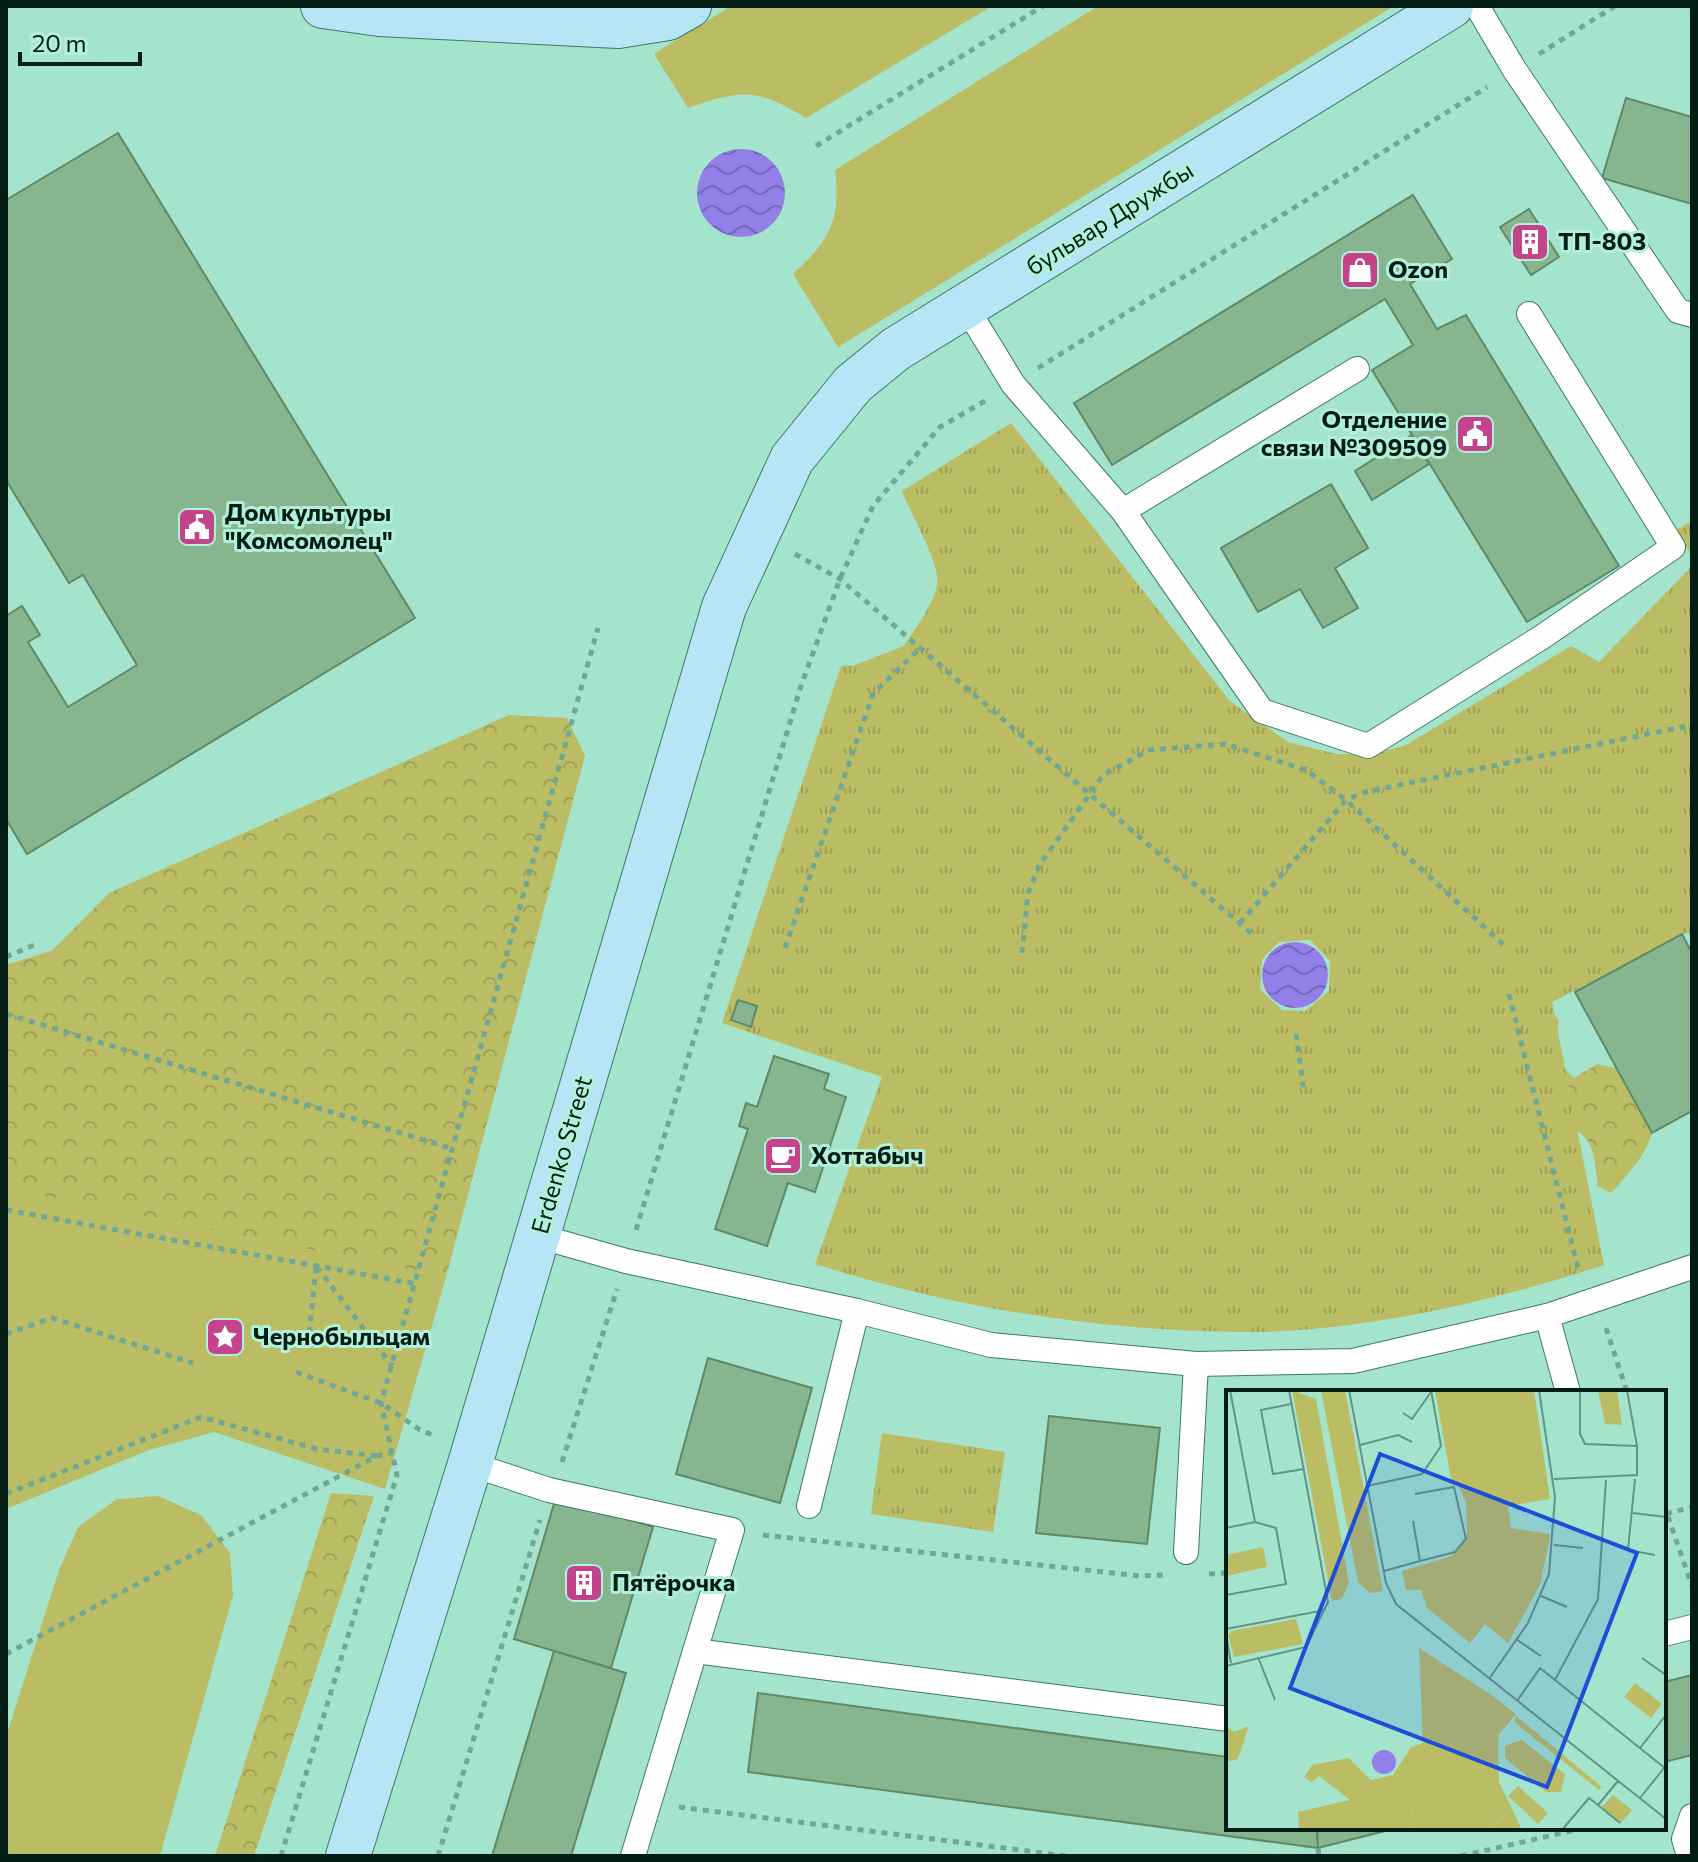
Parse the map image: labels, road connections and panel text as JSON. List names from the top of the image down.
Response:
{
  "streets": {
    "main road": ["бульвар Дружбы", "Erdenko Street"]
  },
  "crossings": [
    ["бульвар Дружбы", "Erdenko Street"]
  ],
  "places": {
    "building": ["ТП-803", "Пятёрочка"],
    "shop": ["Ozon"],
    "public building": ["Отделение связи №309509", "Дом культуры \"Комсомолец\""],
    "cafe": ["Хоттабыч"],
    "place": ["Чернобыльцам"]
  },
  "scale_bar": "20 m"
}
